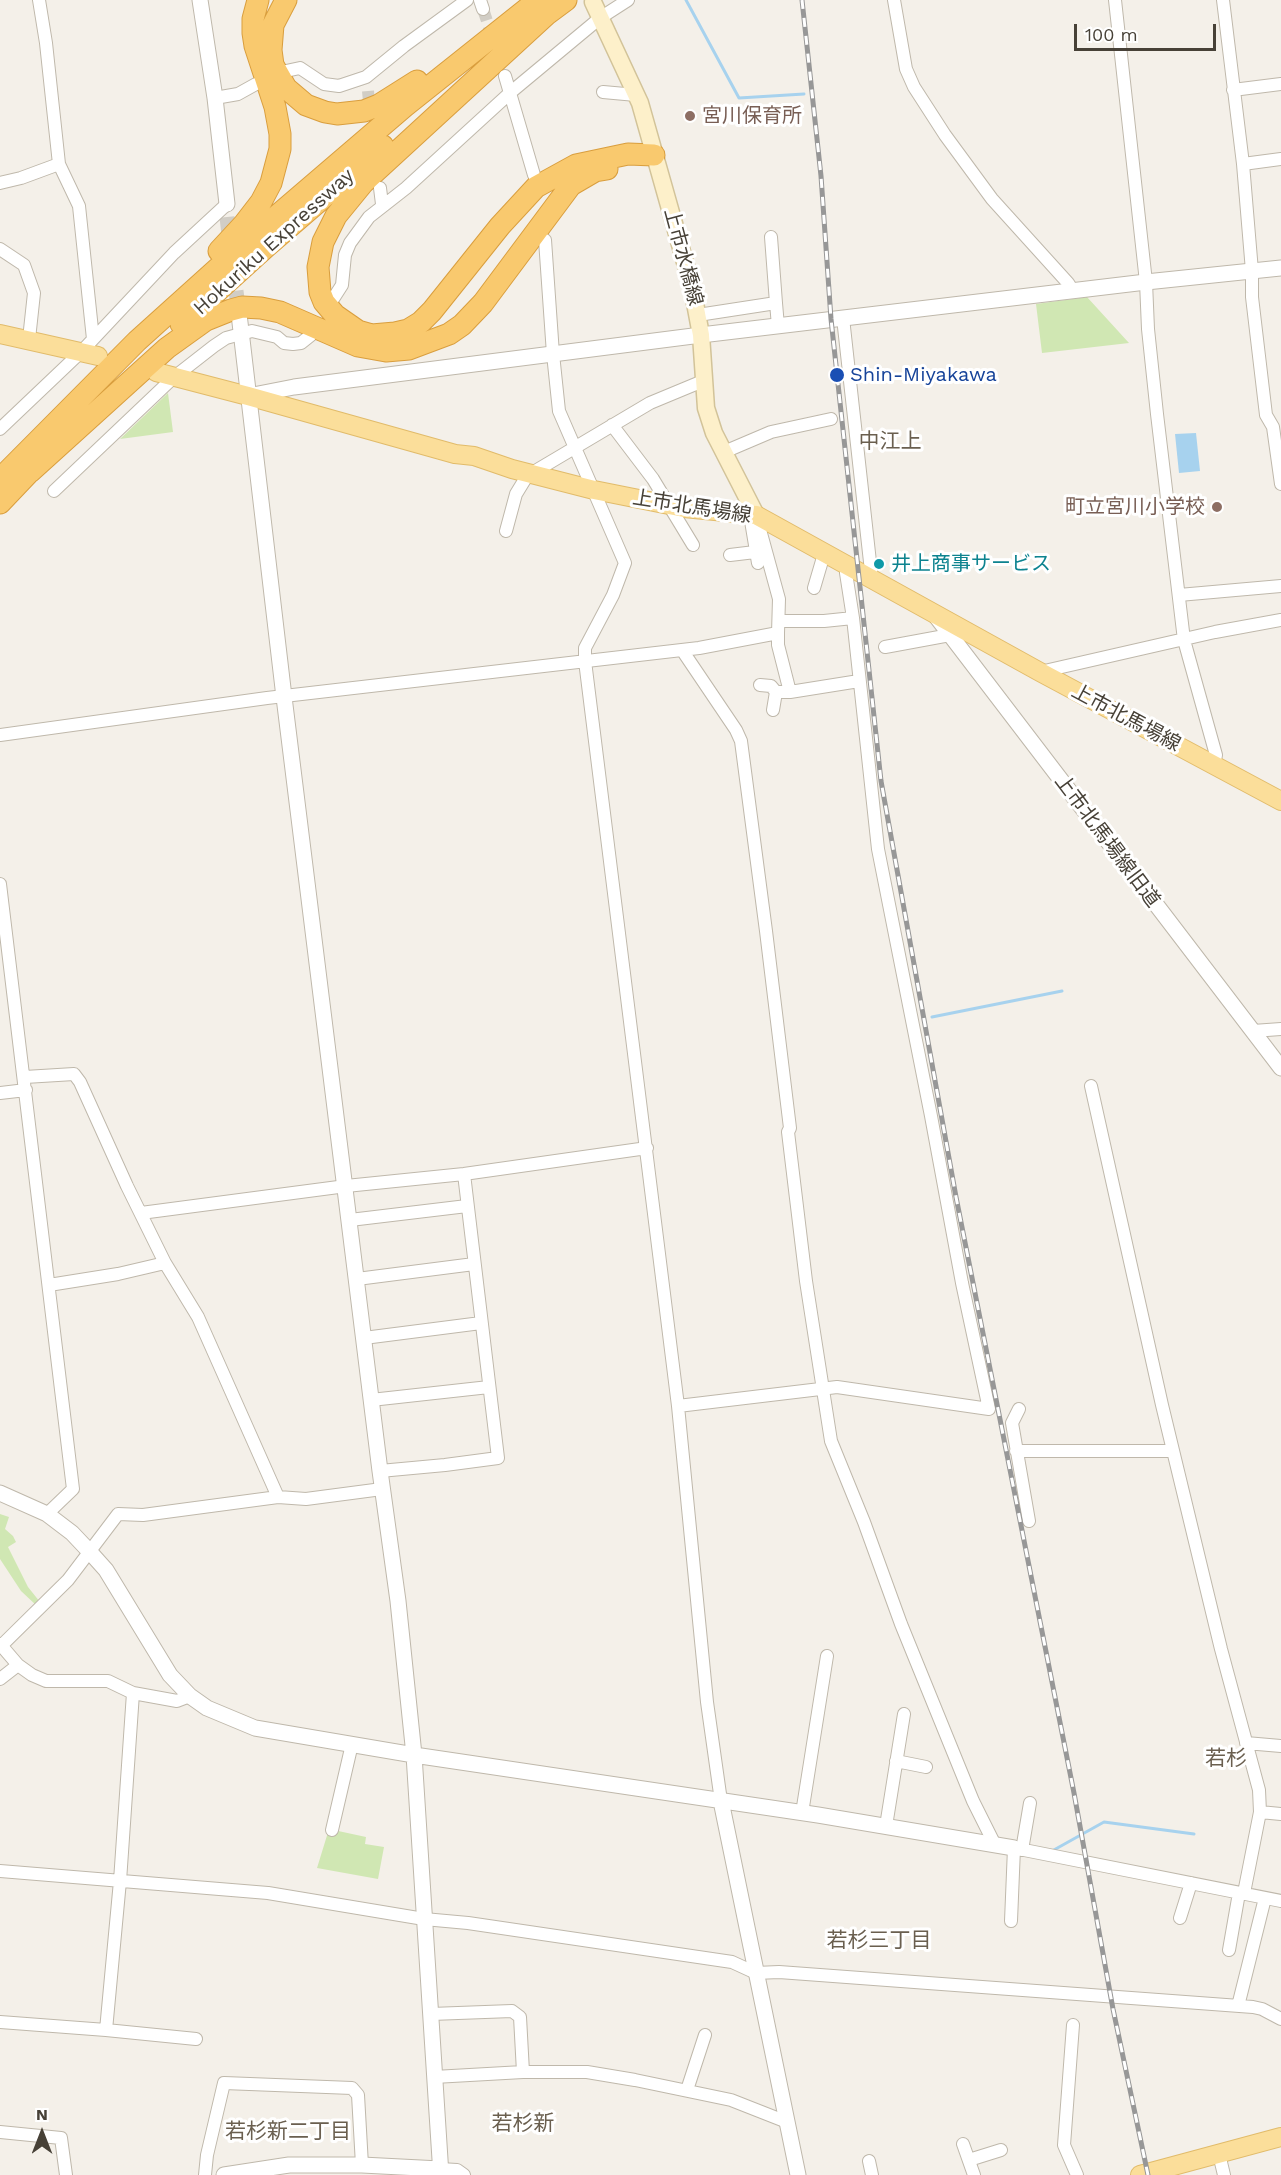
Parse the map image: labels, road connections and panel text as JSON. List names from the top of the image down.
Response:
{
  "streets": {
    "highway": ["Hokuriku Expressway"],
    "main road": ["上市水橋線", "上市北馬場線"],
    "street": ["上市北馬場線旧道"]
  },
  "crossings": [
    ["上市水橋線", "上市北馬場線"],
    ["上市北馬場線", "上市北馬場線旧道"]
  ],
  "districts": [
    "中江上",
    "若杉",
    "若杉三丁目",
    "若杉新",
    "若杉新二丁目"
  ],
  "places": [
    "宮川保育所",
    "Shin-Miyakawa",
    "町立宮川小学校",
    "井上商事サービス"
  ],
  "scale_bar": "100 m",
  "north": "top"
}
